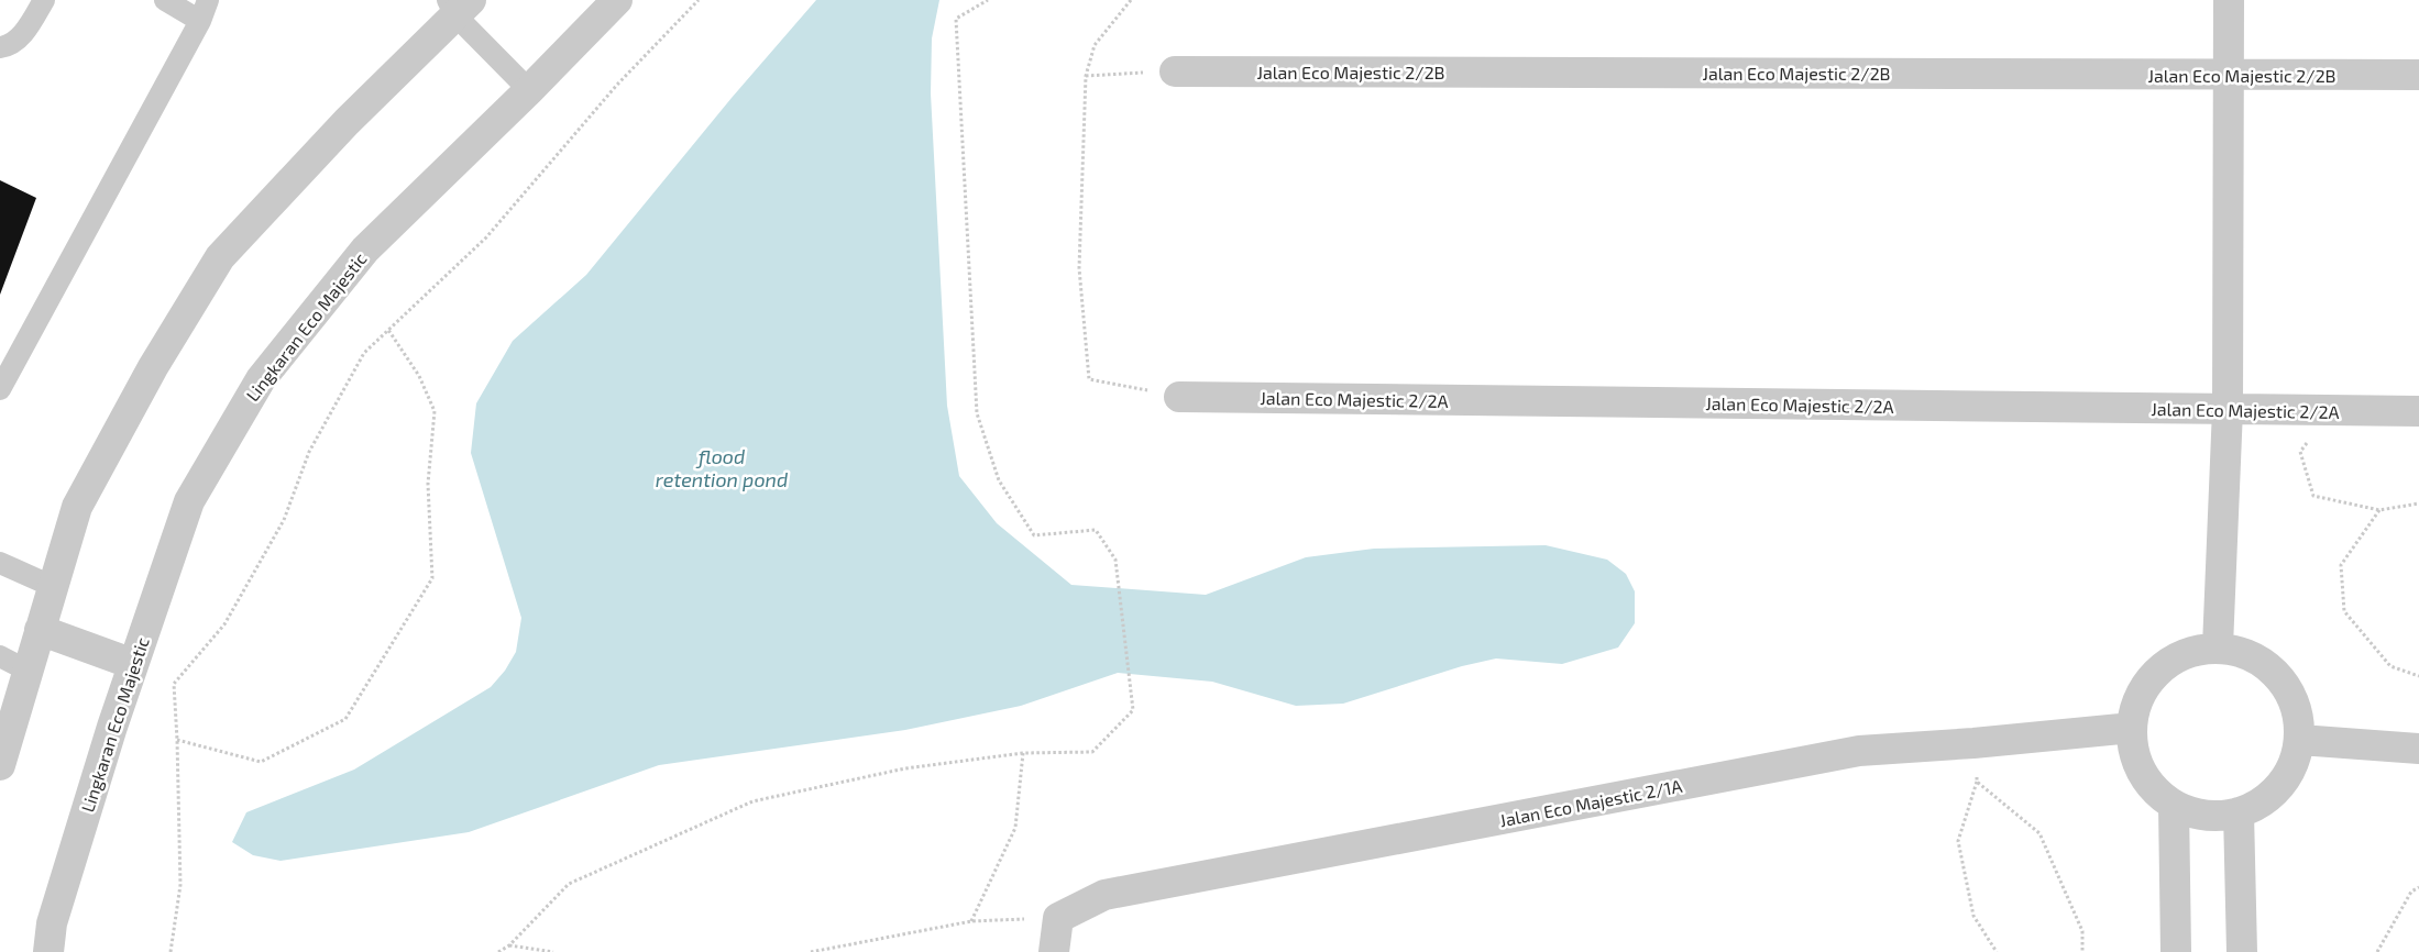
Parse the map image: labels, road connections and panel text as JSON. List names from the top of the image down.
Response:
{
  "streets": {
    "street": [
      "Jalan Eco Majestic 2/2B",
      "Lingkaran Eco Majestic",
      "Jalan Eco Majestic 2/2A",
      "Jalan Eco Majestic 2/1A"
    ]
  },
  "water": ["flood retention pond"]
}
